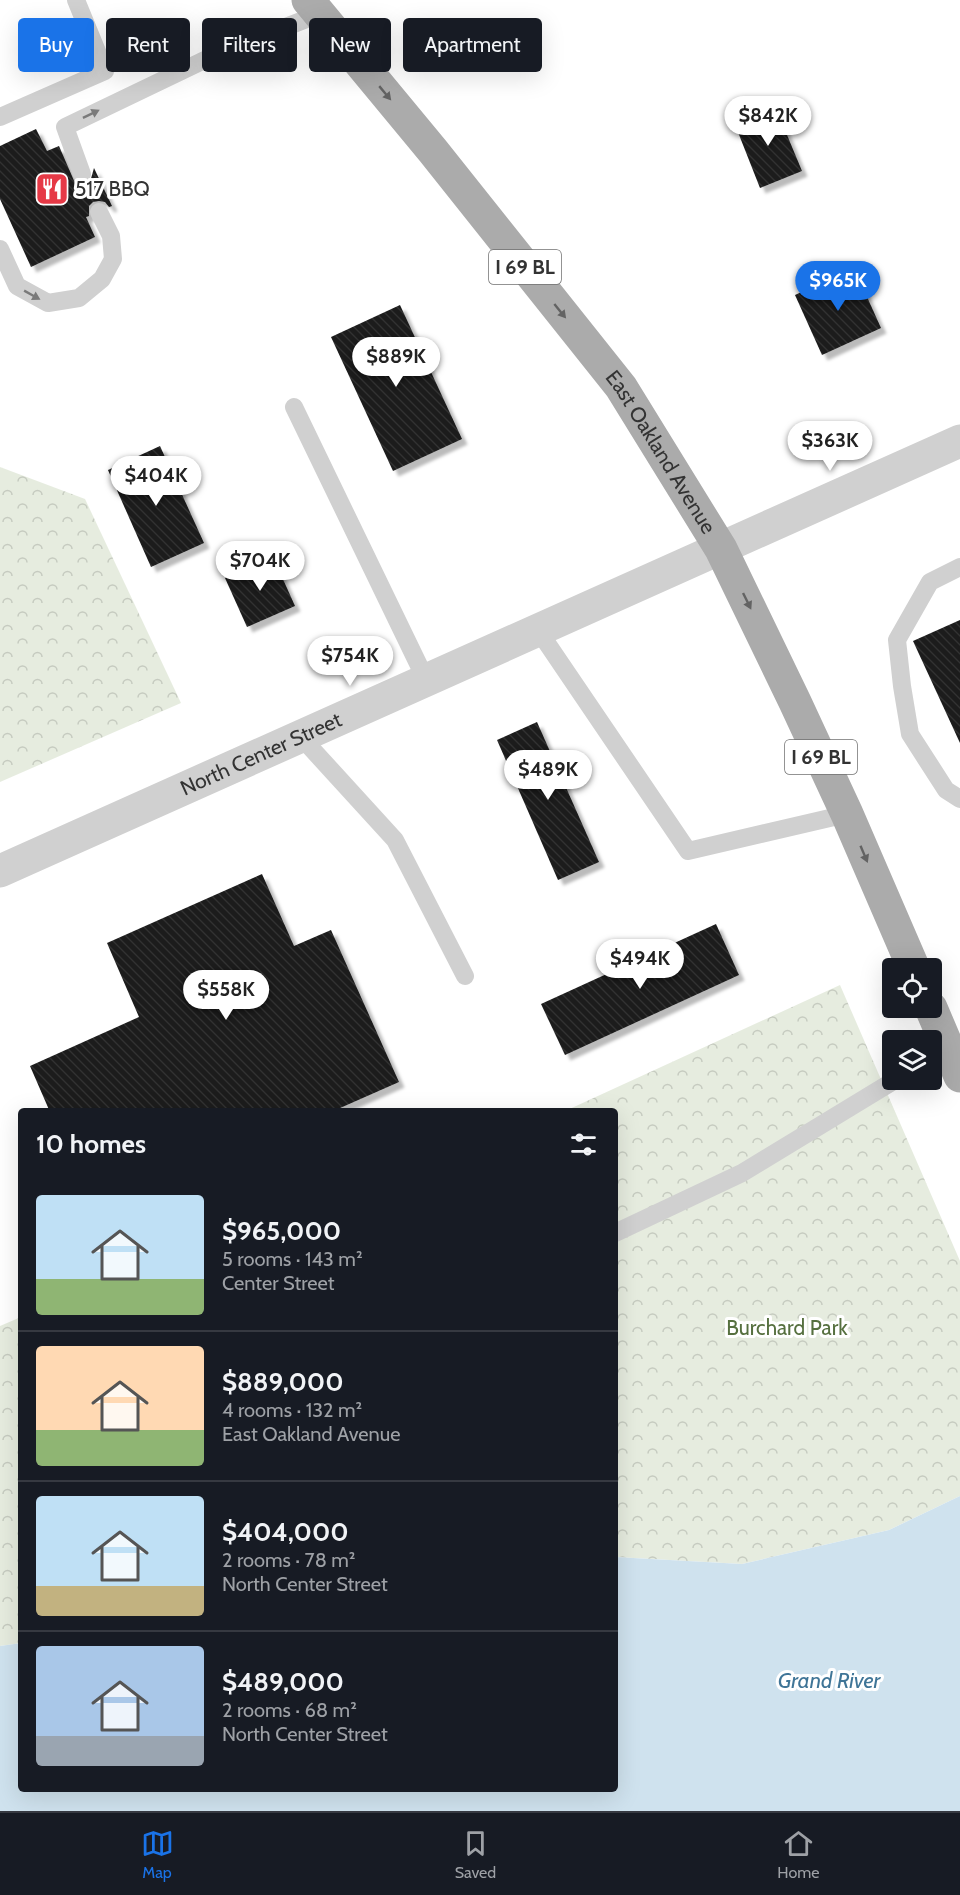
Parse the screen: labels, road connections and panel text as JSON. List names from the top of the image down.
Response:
{
  "streets": {
    "main road": ["I 69 BL", "East Oakland Avenue"],
    "street": ["North Center Street"]
  },
  "crossings": [
    ["East Oakland Avenue", "North Center Street"]
  ],
  "one_way": ["East Oakland Avenue"],
  "water": ["Grand River"],
  "parks": ["Burchard Park"],
  "places": {
    "restaurant": ["517 BBQ"]
  },
  "page": {
    "chip": [
      "Buy",
      "Rent",
      "Filters",
      "New",
      "Apartment"
    ],
    "price": [
      "$842K",
      "$965K",
      "$889K",
      "$363K",
      "$404K",
      "$704K",
      "$754K",
      "$489K",
      "$494K",
      "$558K"
    ],
    "heading": "10 homes",
    "list": [
      {
        "name": "$965,000",
        "note": "5 rooms · 143 m² · Center Street"
      },
      {
        "name": "$889,000",
        "note": "4 rooms · 132 m² · East Oakland Avenue"
      },
      {
        "name": "$404,000",
        "note": "2 rooms · 78 m² · North Center Street"
      },
      {
        "name": "$489,000",
        "note": "2 rooms · 68 m² · North Center Street"
      }
    ],
    "tabs": ["Map", "Saved", "Home"]
  }
}
